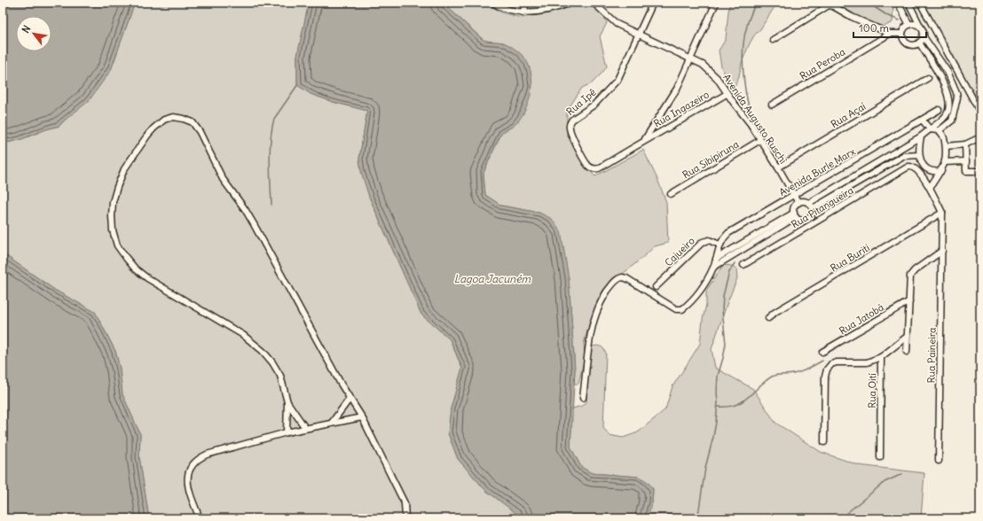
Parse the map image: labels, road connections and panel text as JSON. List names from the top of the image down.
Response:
{
  "streets": {
    "street": [
      "Rua Peroba",
      "Rua Ipê",
      "Rua Ingazeiro",
      "Rua Açaí",
      "Avenida Augusto Ruschi",
      "Rua Sibipiruna",
      "Avenida Burle Marx",
      "Rua Pitangueira",
      "Cajueiro",
      "Rua Buriti",
      "Rua Jatobá",
      "Rua Paineira",
      "Rua Oití"
    ]
  },
  "crossings": [
    ["Rua Ipê", "Rua Ingazeiro"],
    ["Rua Ipê", "Avenida Augusto Ruschi"],
    ["Rua Ingazeiro", "Avenida Augusto Ruschi"],
    ["Rua Açaí", "Avenida Augusto Ruschi"],
    ["Avenida Augusto Ruschi", "Rua Sibipiruna"],
    ["Avenida Augusto Ruschi", "Avenida Burle Marx"],
    ["Avenida Burle Marx", "Cajueiro"],
    ["Rua Buriti", "Rua Paineira"]
  ],
  "water": ["Lagoa Jacuném"],
  "scale_bar": "100 m",
  "north": "top left"
}
